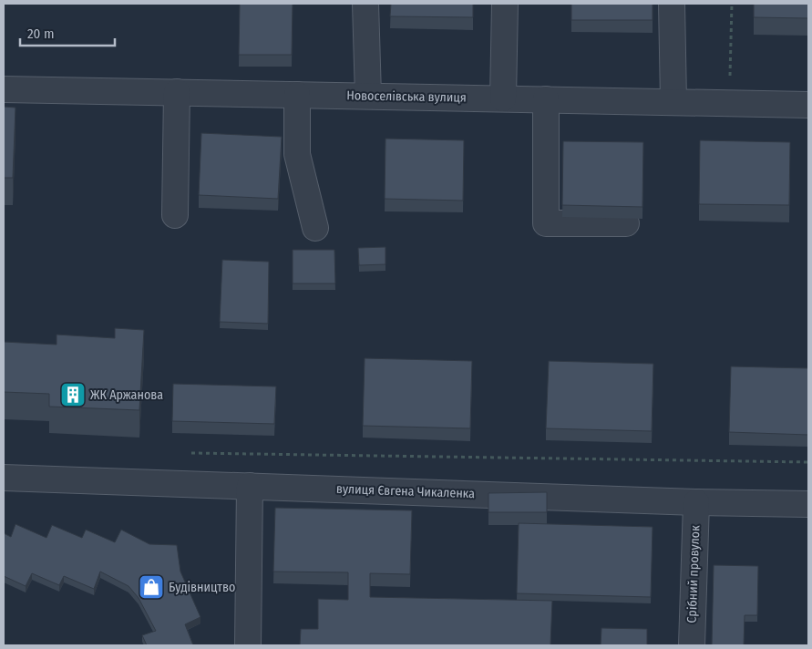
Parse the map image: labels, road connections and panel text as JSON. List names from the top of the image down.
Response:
{
  "streets": {
    "street": ["Новоселівська вулиця", "вулиця Євгена Чикаленка", "Срібний провулок"]
  },
  "crossings": [
    ["вулиця Євгена Чикаленка", "Срібний провулок"]
  ],
  "places": {
    "building": ["ЖК Аржанова"],
    "shop": ["Будівництво"]
  },
  "scale_bar": "20 m"
}
